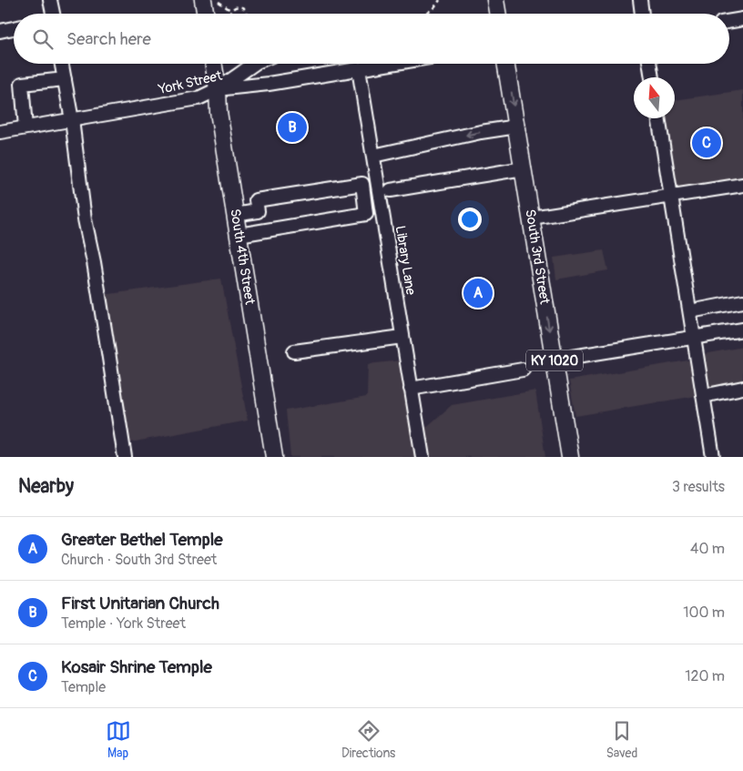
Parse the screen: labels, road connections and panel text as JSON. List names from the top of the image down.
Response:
{
  "streets": {
    "main road": ["South 4th Street", "South 3rd Street", "KY 1020"],
    "street": ["York Street", "Library Lane"]
  },
  "crossings": [
    ["York Street", "South 4th Street"],
    ["York Street", "Library Lane"]
  ],
  "one_way": ["South 3rd Street"],
  "north": "top",
  "page": {
    "search": "Search here",
    "pins": ["B", "C", "A"],
    "heading": ["Nearby", "3 results"],
    "list": [
      {
        "mark": "A",
        "name": "Greater Bethel Temple",
        "note": "Church · South 3rd Street",
        "value": "40 m"
      },
      {
        "mark": "B",
        "name": "First Unitarian Church",
        "note": "Temple · York Street",
        "value": "100 m"
      },
      {
        "mark": "C",
        "name": "Kosair Shrine Temple",
        "note": "Temple",
        "value": "120 m"
      }
    ],
    "nav": ["Map", "Directions", "Saved"]
  }
}
